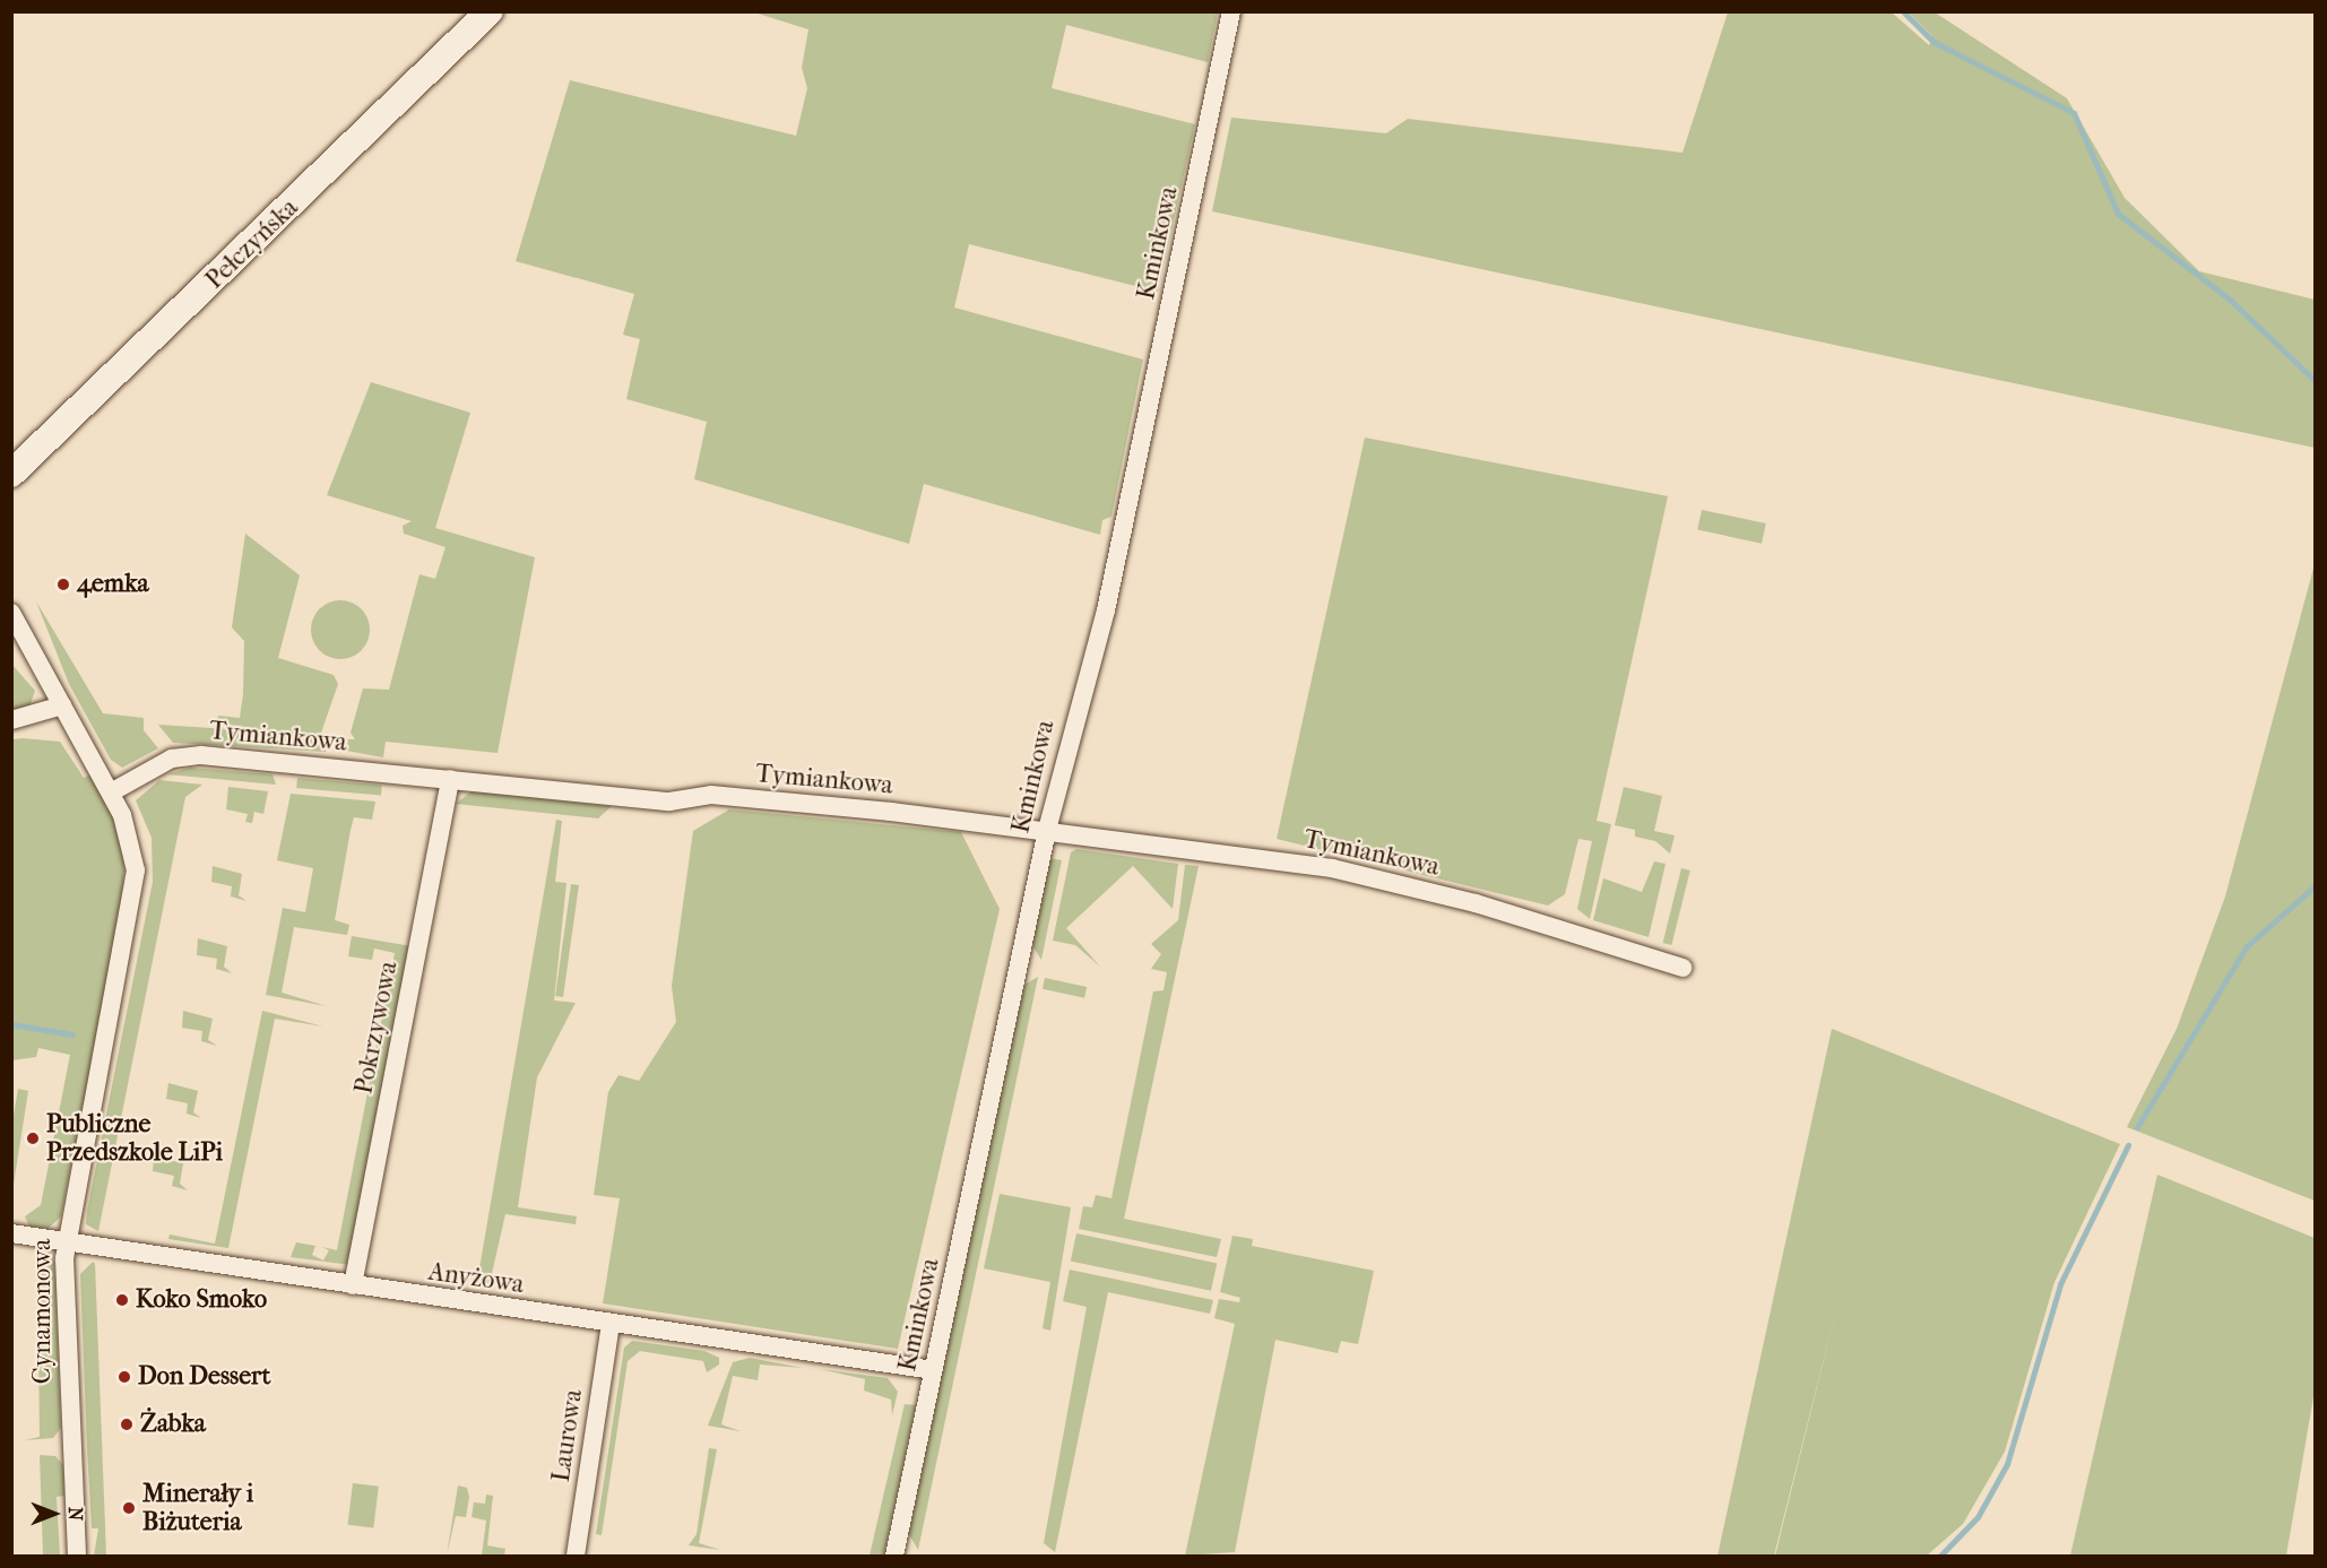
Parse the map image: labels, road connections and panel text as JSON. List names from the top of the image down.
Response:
{
  "streets": {
    "main road": ["Pełczyńska"],
    "street": [
      "Kminkowa",
      "Tymiankowa",
      "Pokrzywowa",
      "Anyżowa",
      "Cynamonowa",
      "Laurowa"
    ]
  },
  "crossings": [
    ["Kminkowa", "Tymiankowa"],
    ["Kminkowa", "Anyżowa"],
    ["Tymiankowa", "Pokrzywowa"],
    ["Tymiankowa", "Cynamonowa"],
    ["Pokrzywowa", "Anyżowa"],
    ["Anyżowa", "Cynamonowa"],
    ["Anyżowa", "Laurowa"]
  ],
  "places": [
    "4emka",
    "Publiczne Przedszkole LiPi",
    "Koko Smoko",
    "Don Dessert",
    "Żabka",
    "Minerały i Biżuteria"
  ],
  "north": "right"
}
